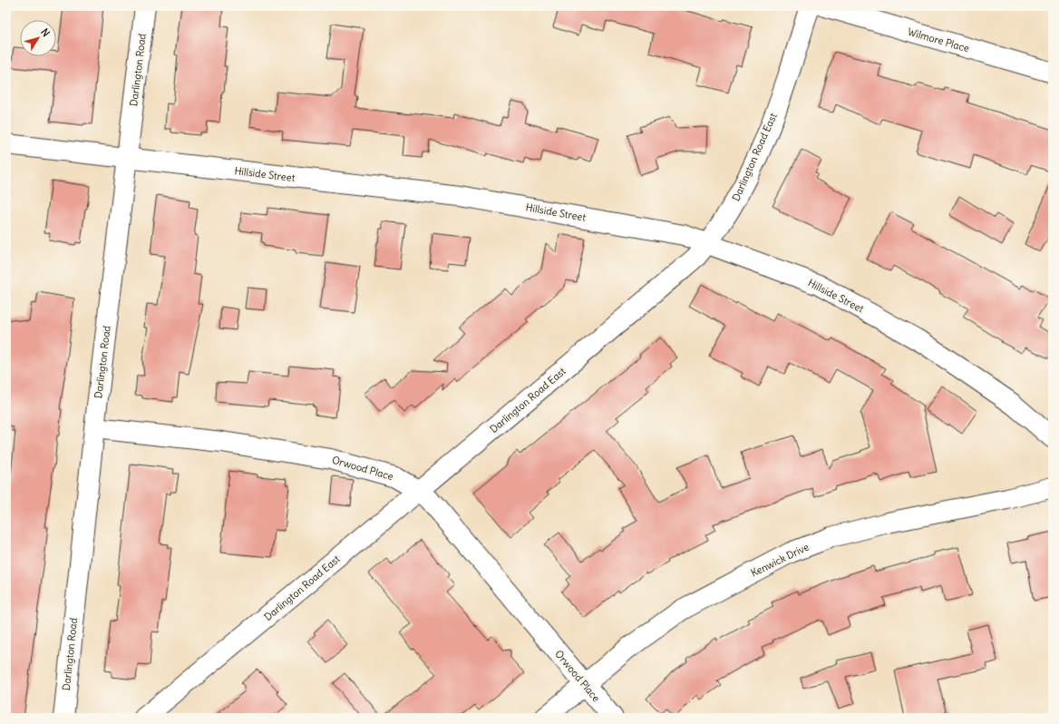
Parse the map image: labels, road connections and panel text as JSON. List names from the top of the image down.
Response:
{
  "streets": {
    "street": [
      "Wilmore Place",
      "Darlington Road",
      "Darlington Road East",
      "Hillside Street",
      "Orwood Place",
      "Kenwick Drive"
    ]
  },
  "crossings": [
    ["Darlington Road", "Hillside Street"],
    ["Darlington Road", "Orwood Place"],
    ["Darlington Road East", "Hillside Street"],
    ["Darlington Road East", "Orwood Place"],
    ["Orwood Place", "Kenwick Drive"]
  ],
  "north": "top right"
}
